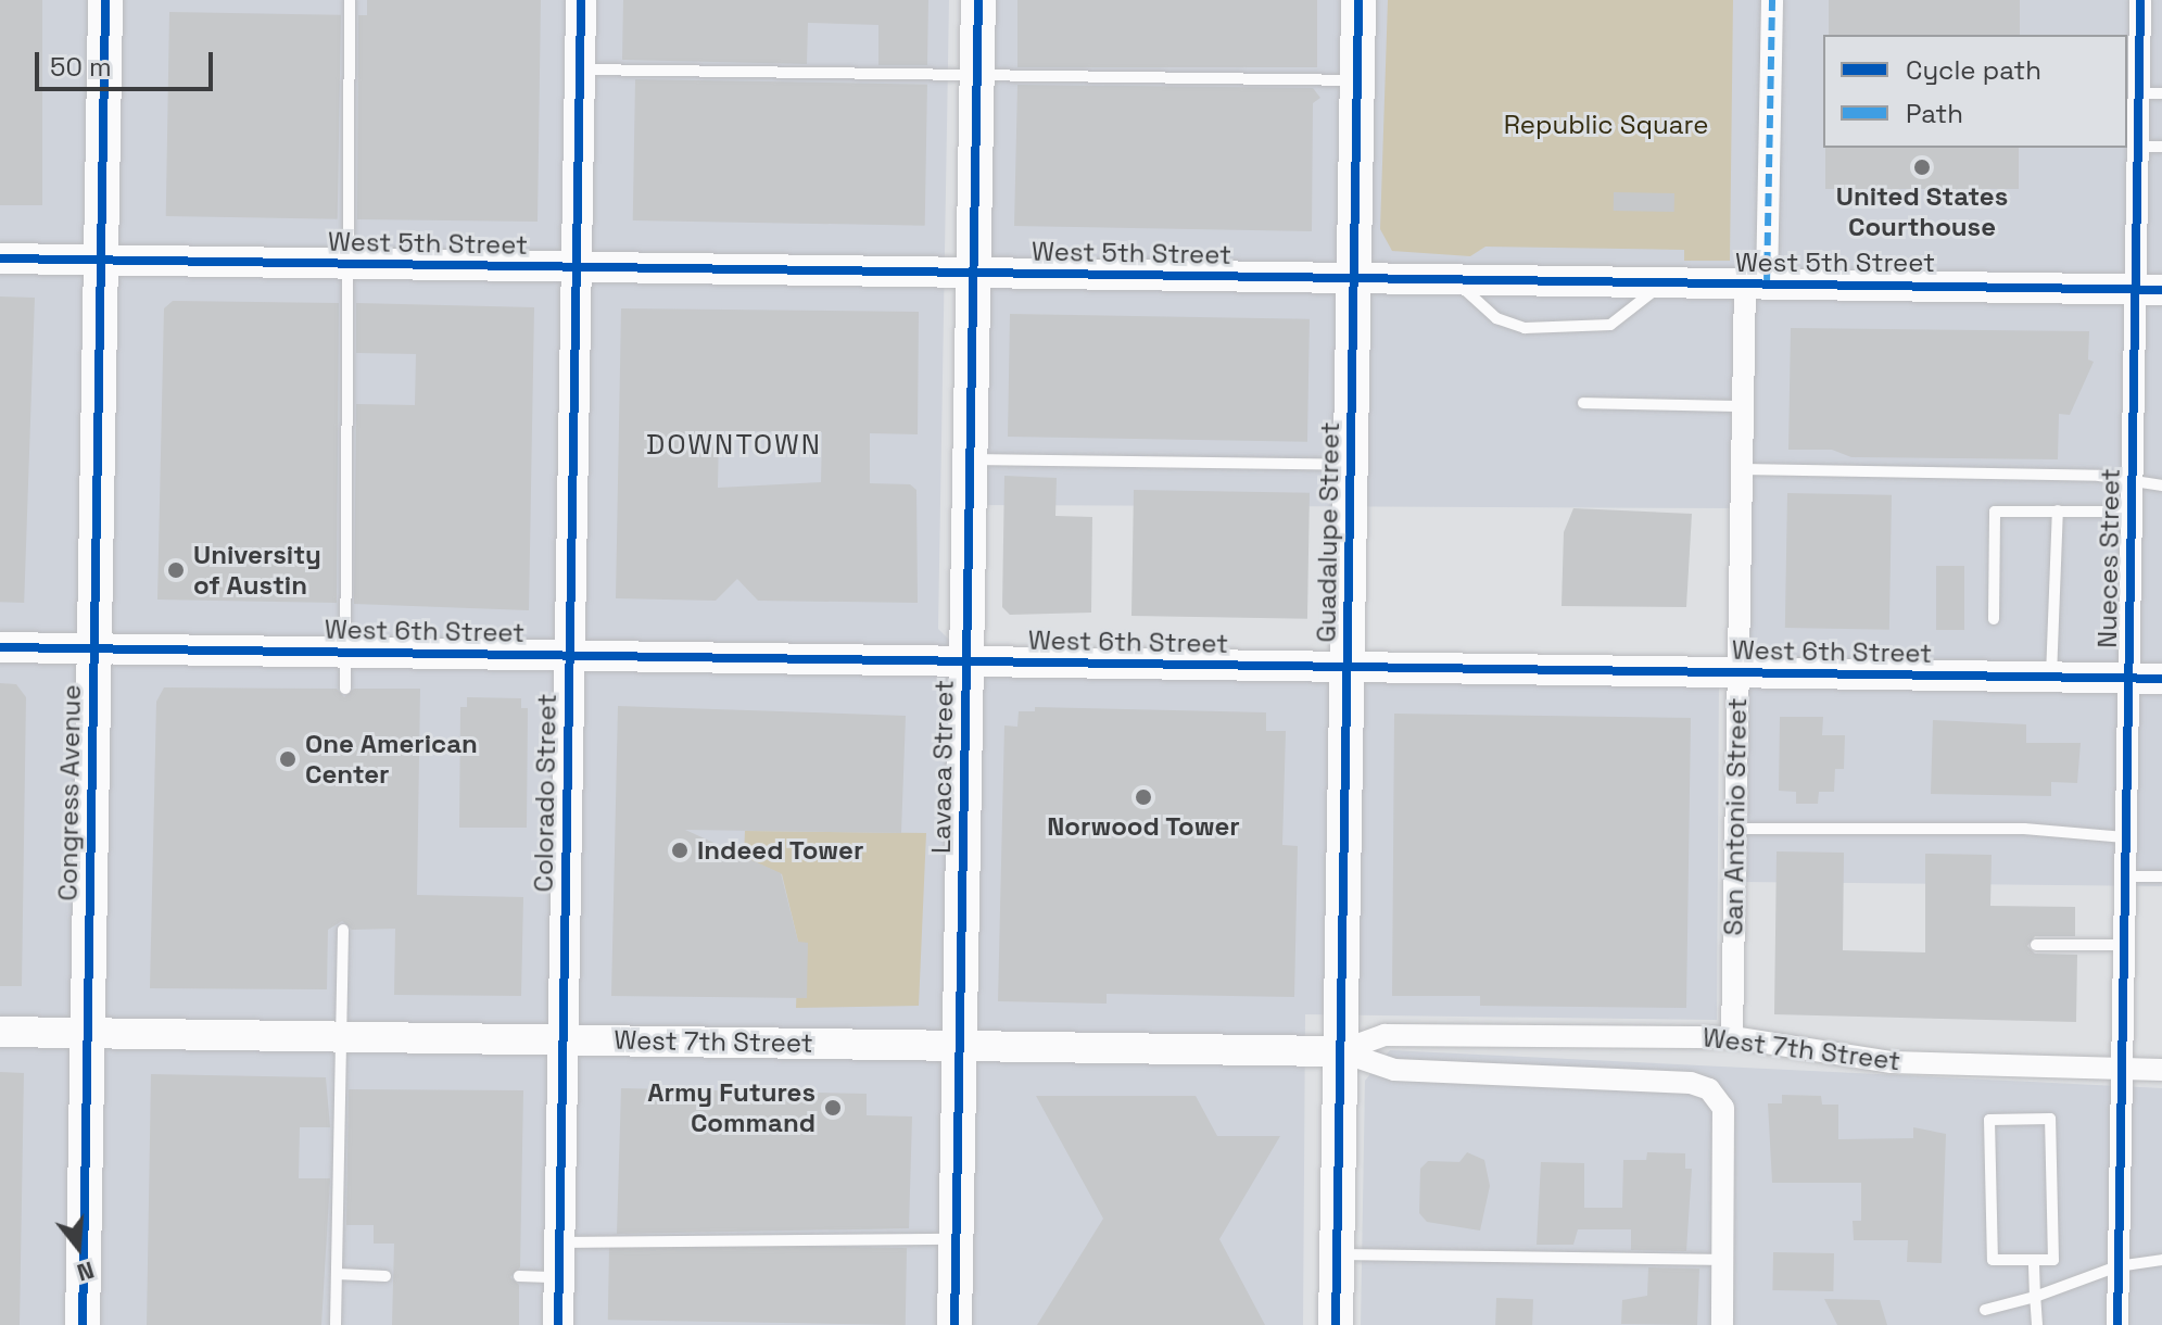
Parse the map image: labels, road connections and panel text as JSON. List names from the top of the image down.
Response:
{
  "streets": {
    "main road": [
      "West 5th Street",
      "Guadalupe Street",
      "West 6th Street",
      "Lavaca Street",
      "Congress Avenue",
      "Colorado Street",
      "West 7th Street"
    ],
    "street": ["Nueces Street", "San Antonio Street"]
  },
  "crossings": [
    ["West 5th Street", "Guadalupe Street"],
    ["West 5th Street", "Nueces Street"],
    ["West 5th Street", "Lavaca Street"],
    ["West 5th Street", "Congress Avenue"],
    ["West 5th Street", "Colorado Street"],
    ["West 5th Street", "San Antonio Street"],
    ["Guadalupe Street", "West 6th Street"],
    ["Guadalupe Street", "West 7th Street"],
    ["Nueces Street", "West 6th Street"],
    ["Nueces Street", "West 7th Street"],
    ["West 6th Street", "Lavaca Street"],
    ["West 6th Street", "Congress Avenue"],
    ["West 6th Street", "Colorado Street"],
    ["West 6th Street", "San Antonio Street"],
    ["Lavaca Street", "West 7th Street"],
    ["Congress Avenue", "West 7th Street"],
    ["Colorado Street", "West 7th Street"],
    ["San Antonio Street", "West 7th Street"]
  ],
  "districts": ["DOWNTOWN"],
  "parks": ["Republic Square"],
  "places": [
    "United States Courthouse",
    "University of Austin",
    "One American Center",
    "Norwood Tower",
    "Indeed Tower",
    "Army Futures Command"
  ],
  "legend": ["Cycle path", "Path"],
  "scale_bar": "50 m",
  "north": "bottom"
}
